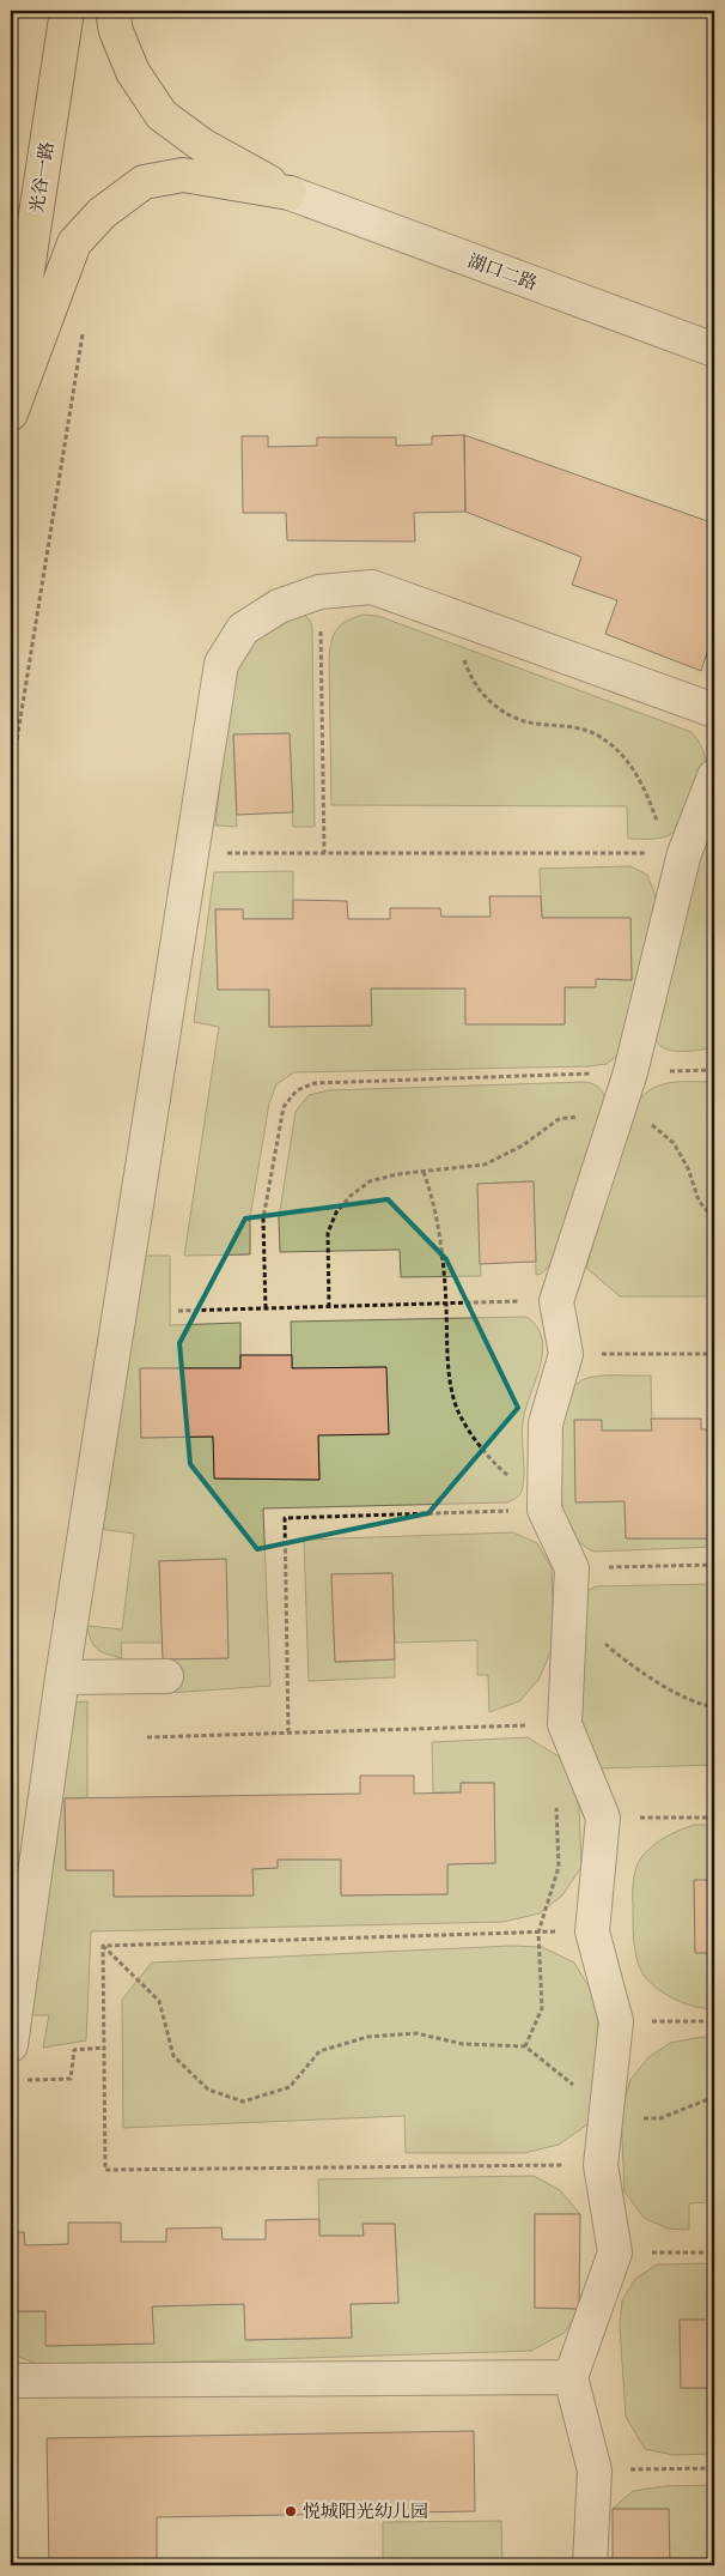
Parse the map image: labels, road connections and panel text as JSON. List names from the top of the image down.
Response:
{
  "streets": {
    "main road": ["光谷一路"],
    "street": ["湖口二路"]
  },
  "places": ["悦城阳光幼儿园"]
}
